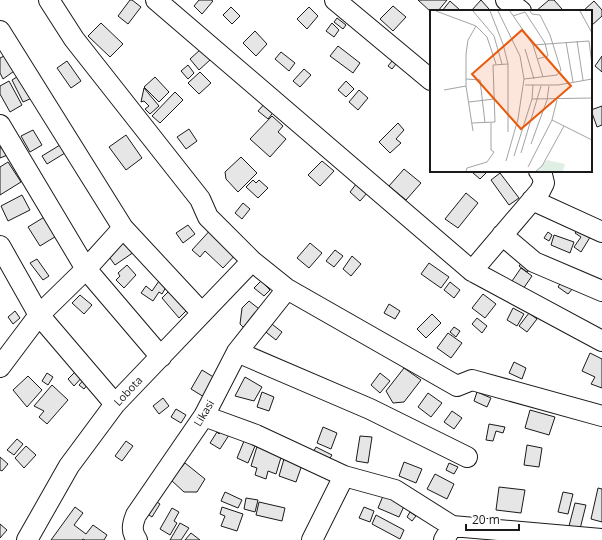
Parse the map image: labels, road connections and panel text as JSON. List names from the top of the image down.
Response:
{
  "streets": {
    "lane": ["Lobota", "Likasi"]
  },
  "scale_bar": "20 m"
}
